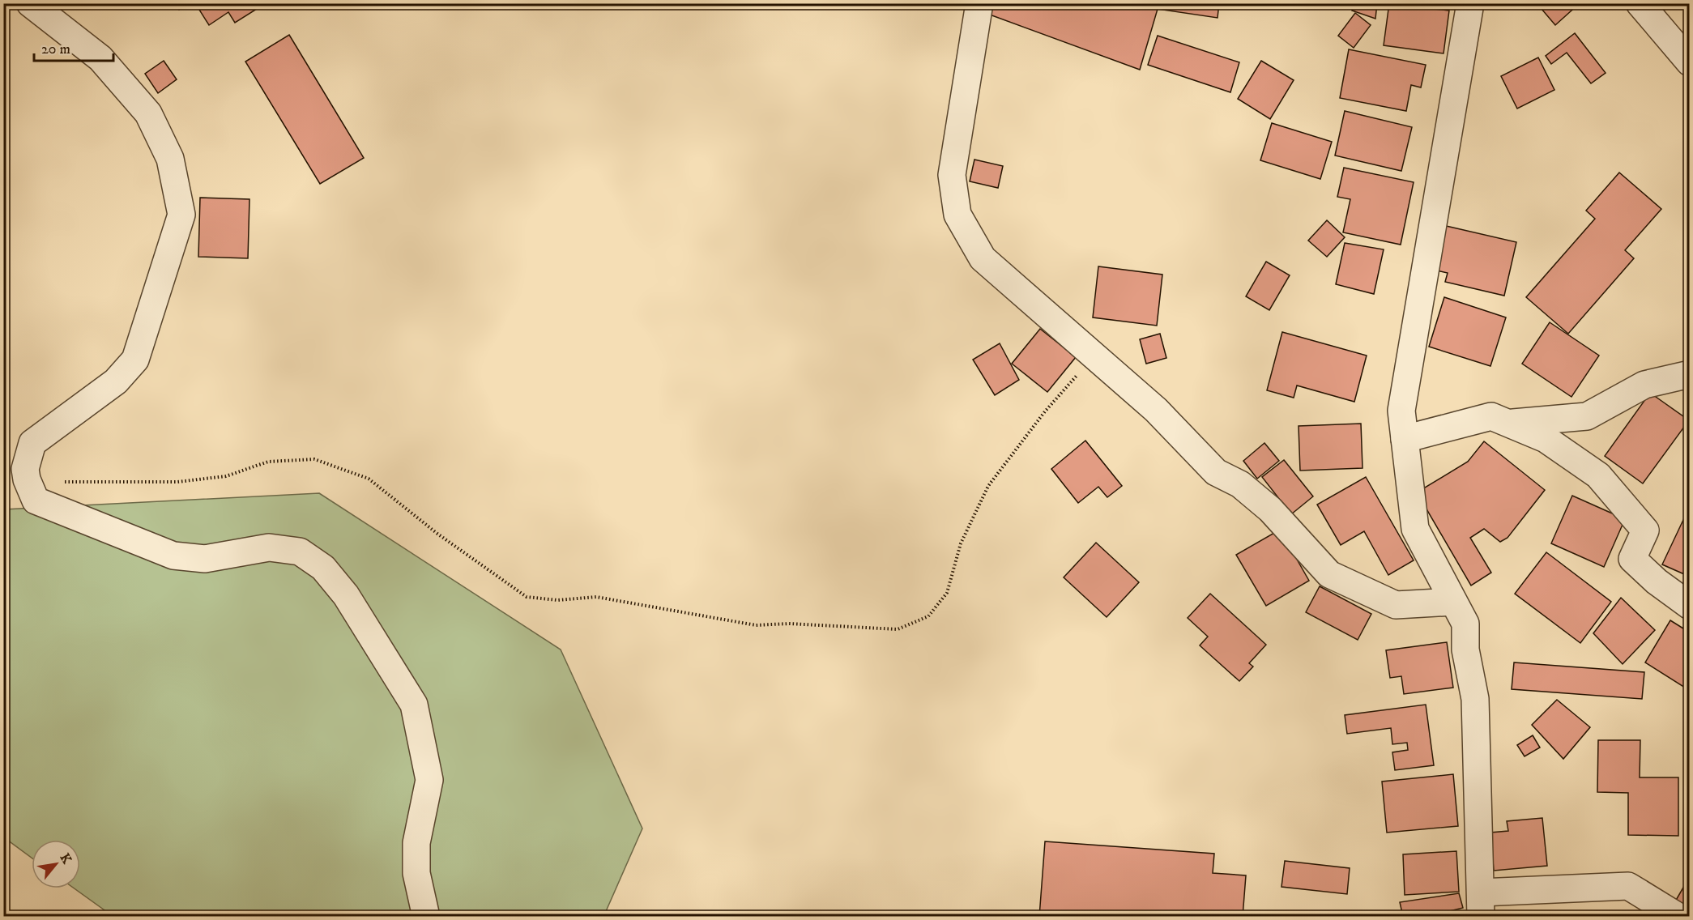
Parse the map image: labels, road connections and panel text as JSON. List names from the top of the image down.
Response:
{
  "scale_bar": "20 m",
  "north": "top right"
}
